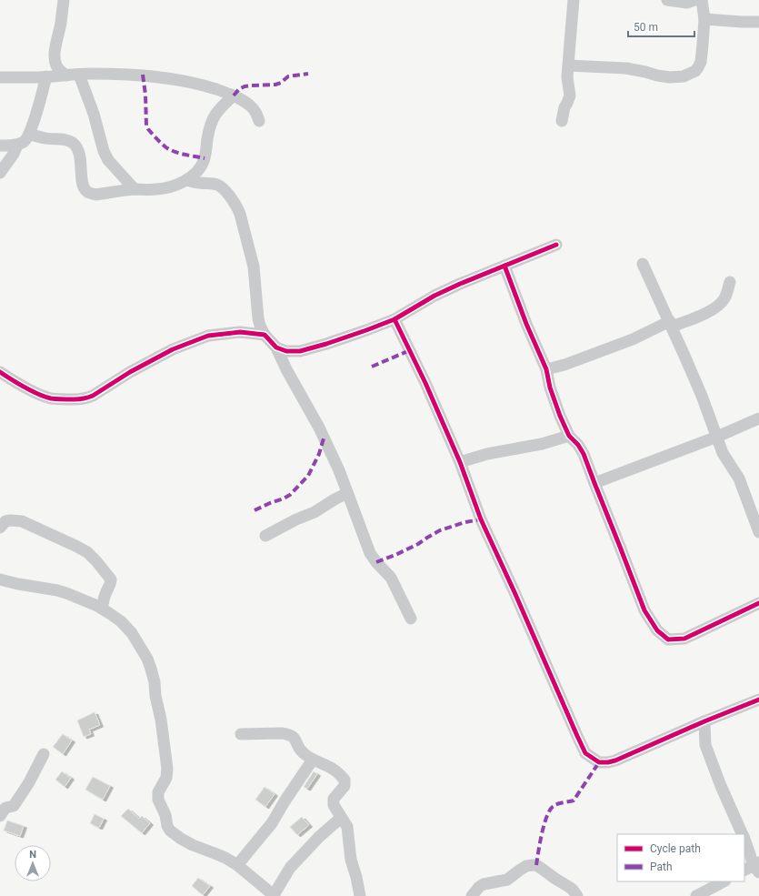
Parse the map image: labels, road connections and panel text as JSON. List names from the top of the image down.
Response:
{
  "legend": ["Cycle path", "Path"],
  "scale_bar": "50 m",
  "north": "top"
}
